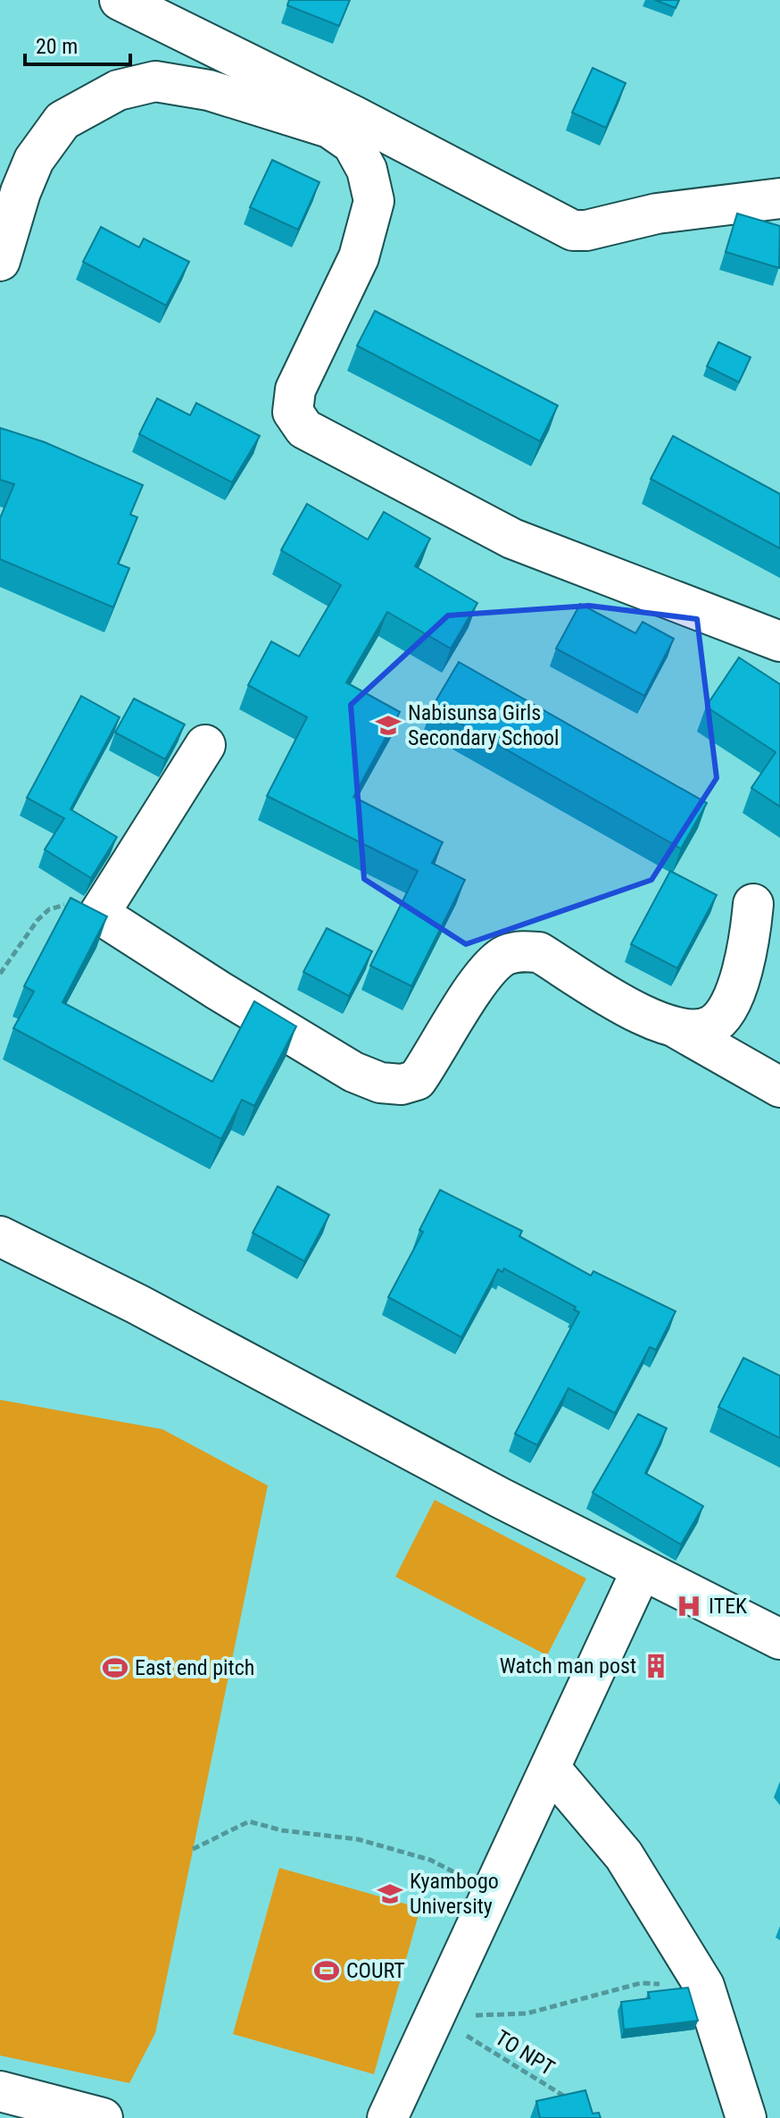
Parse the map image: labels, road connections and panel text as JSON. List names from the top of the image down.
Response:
{
  "streets": {
    "path": ["TO NPT"]
  },
  "places": {
    "school or university": ["Nabisunsa Girls Secondary School", "Kyambogo University"],
    "hospital": ["ITEK"],
    "building": ["Watch man post"],
    "sports": ["East end pitch", "COURT"]
  },
  "scale_bar": "20 m"
}
